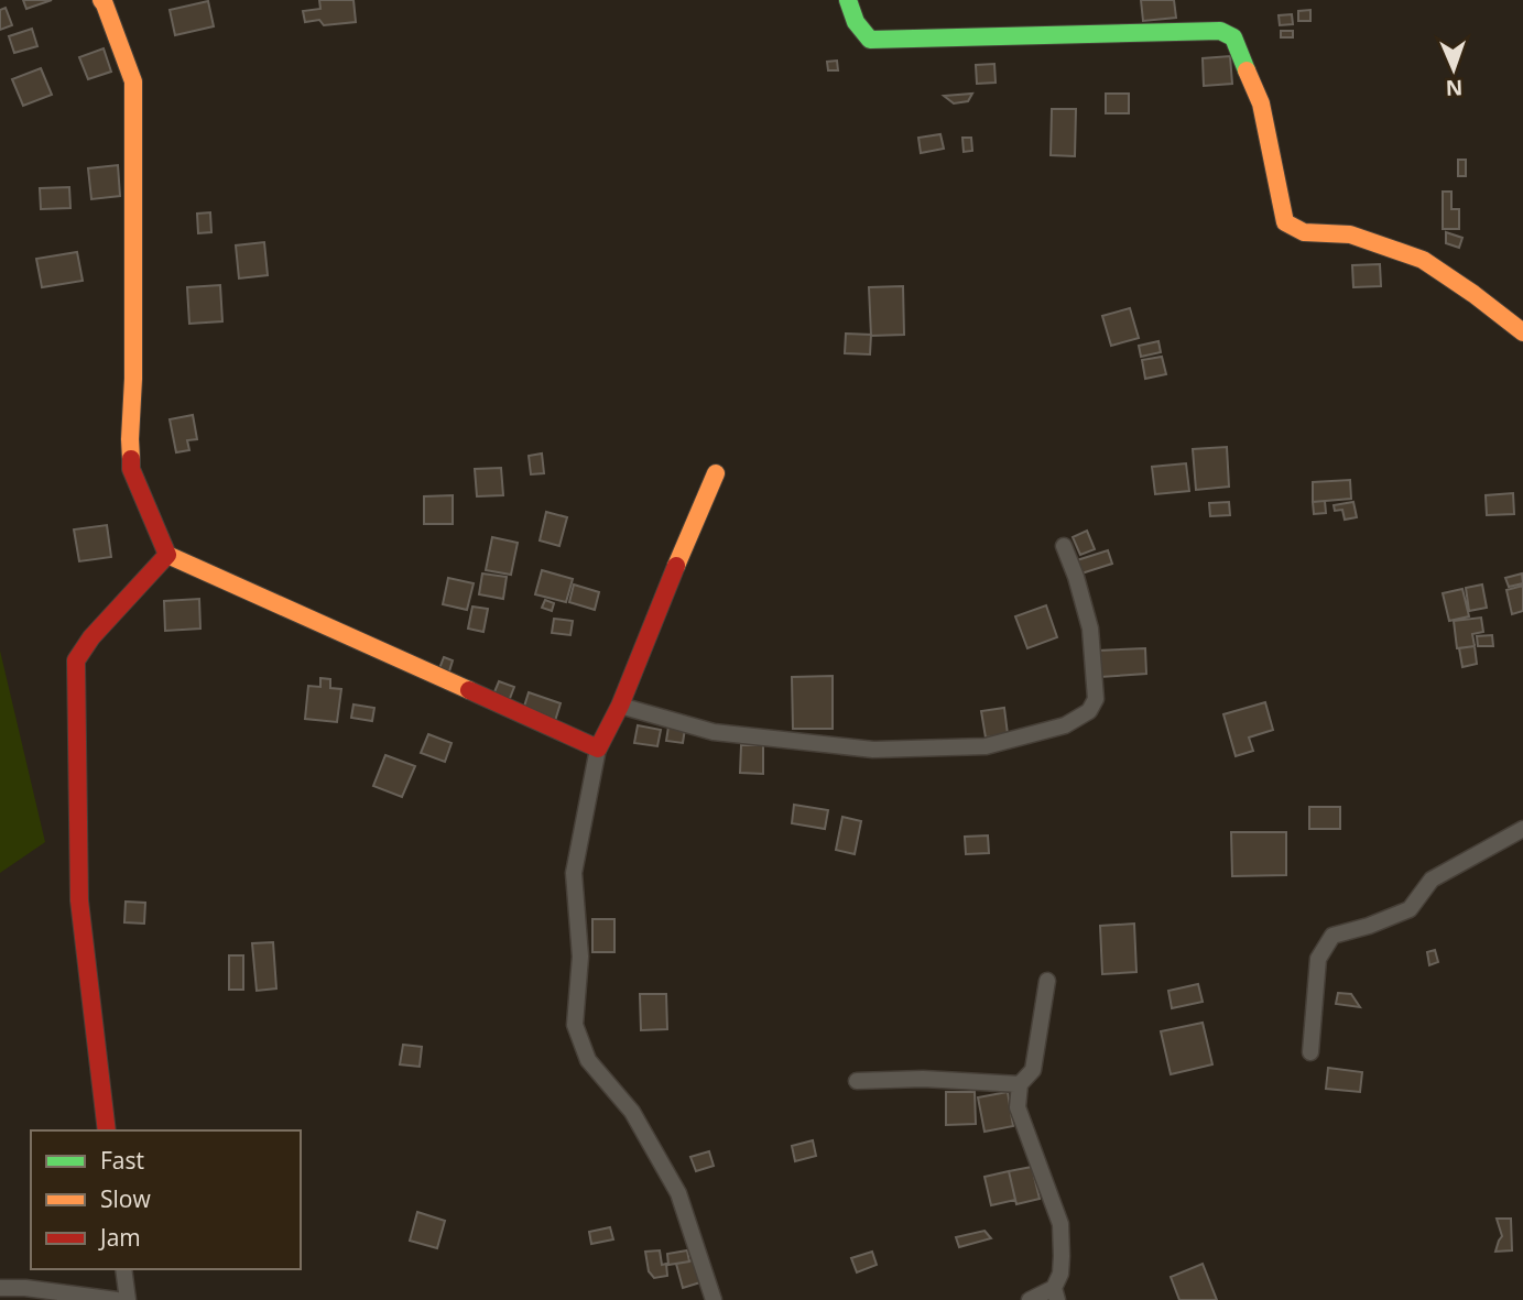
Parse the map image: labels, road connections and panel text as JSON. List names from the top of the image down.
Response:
{
  "legend": ["Fast", "Slow", "Jam"],
  "north": "bottom"
}
